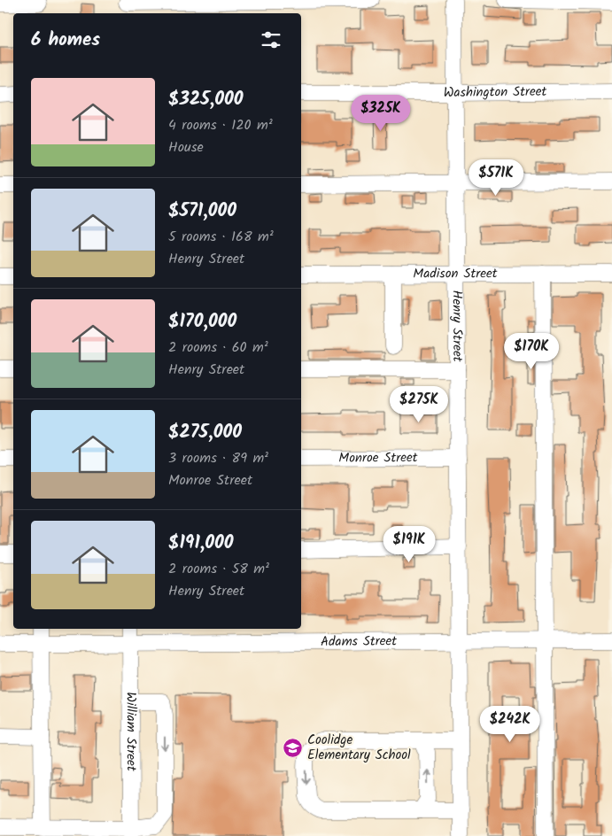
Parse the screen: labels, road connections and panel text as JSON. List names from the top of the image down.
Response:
{
  "streets": {
    "street": [
      "Washington Street",
      "Madison Street",
      "Henry Street",
      "Monroe Street",
      "Adams Street",
      "William Street"
    ]
  },
  "crossings": [
    ["Washington Street", "Henry Street"],
    ["Madison Street", "Henry Street"],
    ["Henry Street", "Monroe Street"],
    ["Henry Street", "Adams Street"],
    ["Adams Street", "William Street"]
  ],
  "places": {
    "school or university": ["Coolidge Elementary School"]
  },
  "page": {
    "heading": "6 homes",
    "list": [
      {
        "name": "$325,000",
        "note": "4 rooms · 120 m² · House"
      },
      {
        "name": "$571,000",
        "note": "5 rooms · 168 m² · Henry Street"
      },
      {
        "name": "$170,000",
        "note": "2 rooms · 60 m² · Henry Street"
      },
      {
        "name": "$275,000",
        "note": "3 rooms · 89 m² · Monroe Street"
      },
      {
        "name": "$191,000",
        "note": "2 rooms · 58 m² · Henry Street"
      }
    ],
    "price": [
      "$325K",
      "$571K",
      "$170K",
      "$275K",
      "$191K",
      "$242K"
    ]
  }
}
